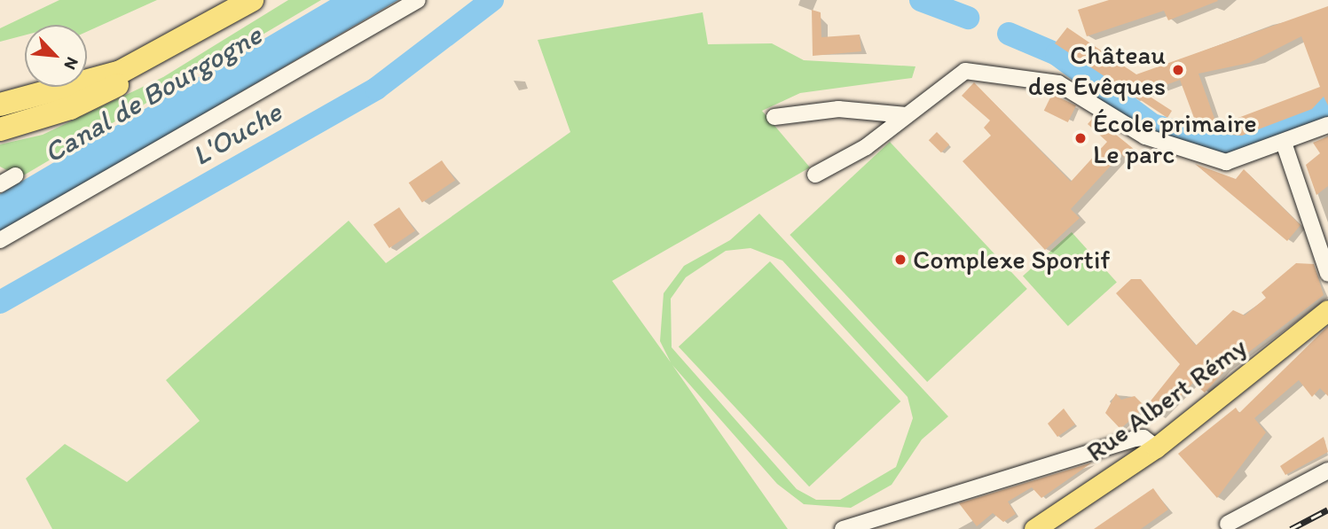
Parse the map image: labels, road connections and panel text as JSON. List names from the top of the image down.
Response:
{
  "streets": {
    "main road": ["Rue Albert Rémy"]
  },
  "water": ["Canal de Bourgogne", "L'Ouche"],
  "places": ["Château des Evêques", "École primaire Le parc", "Complexe Sportif"],
  "north": "bottom right"
}
